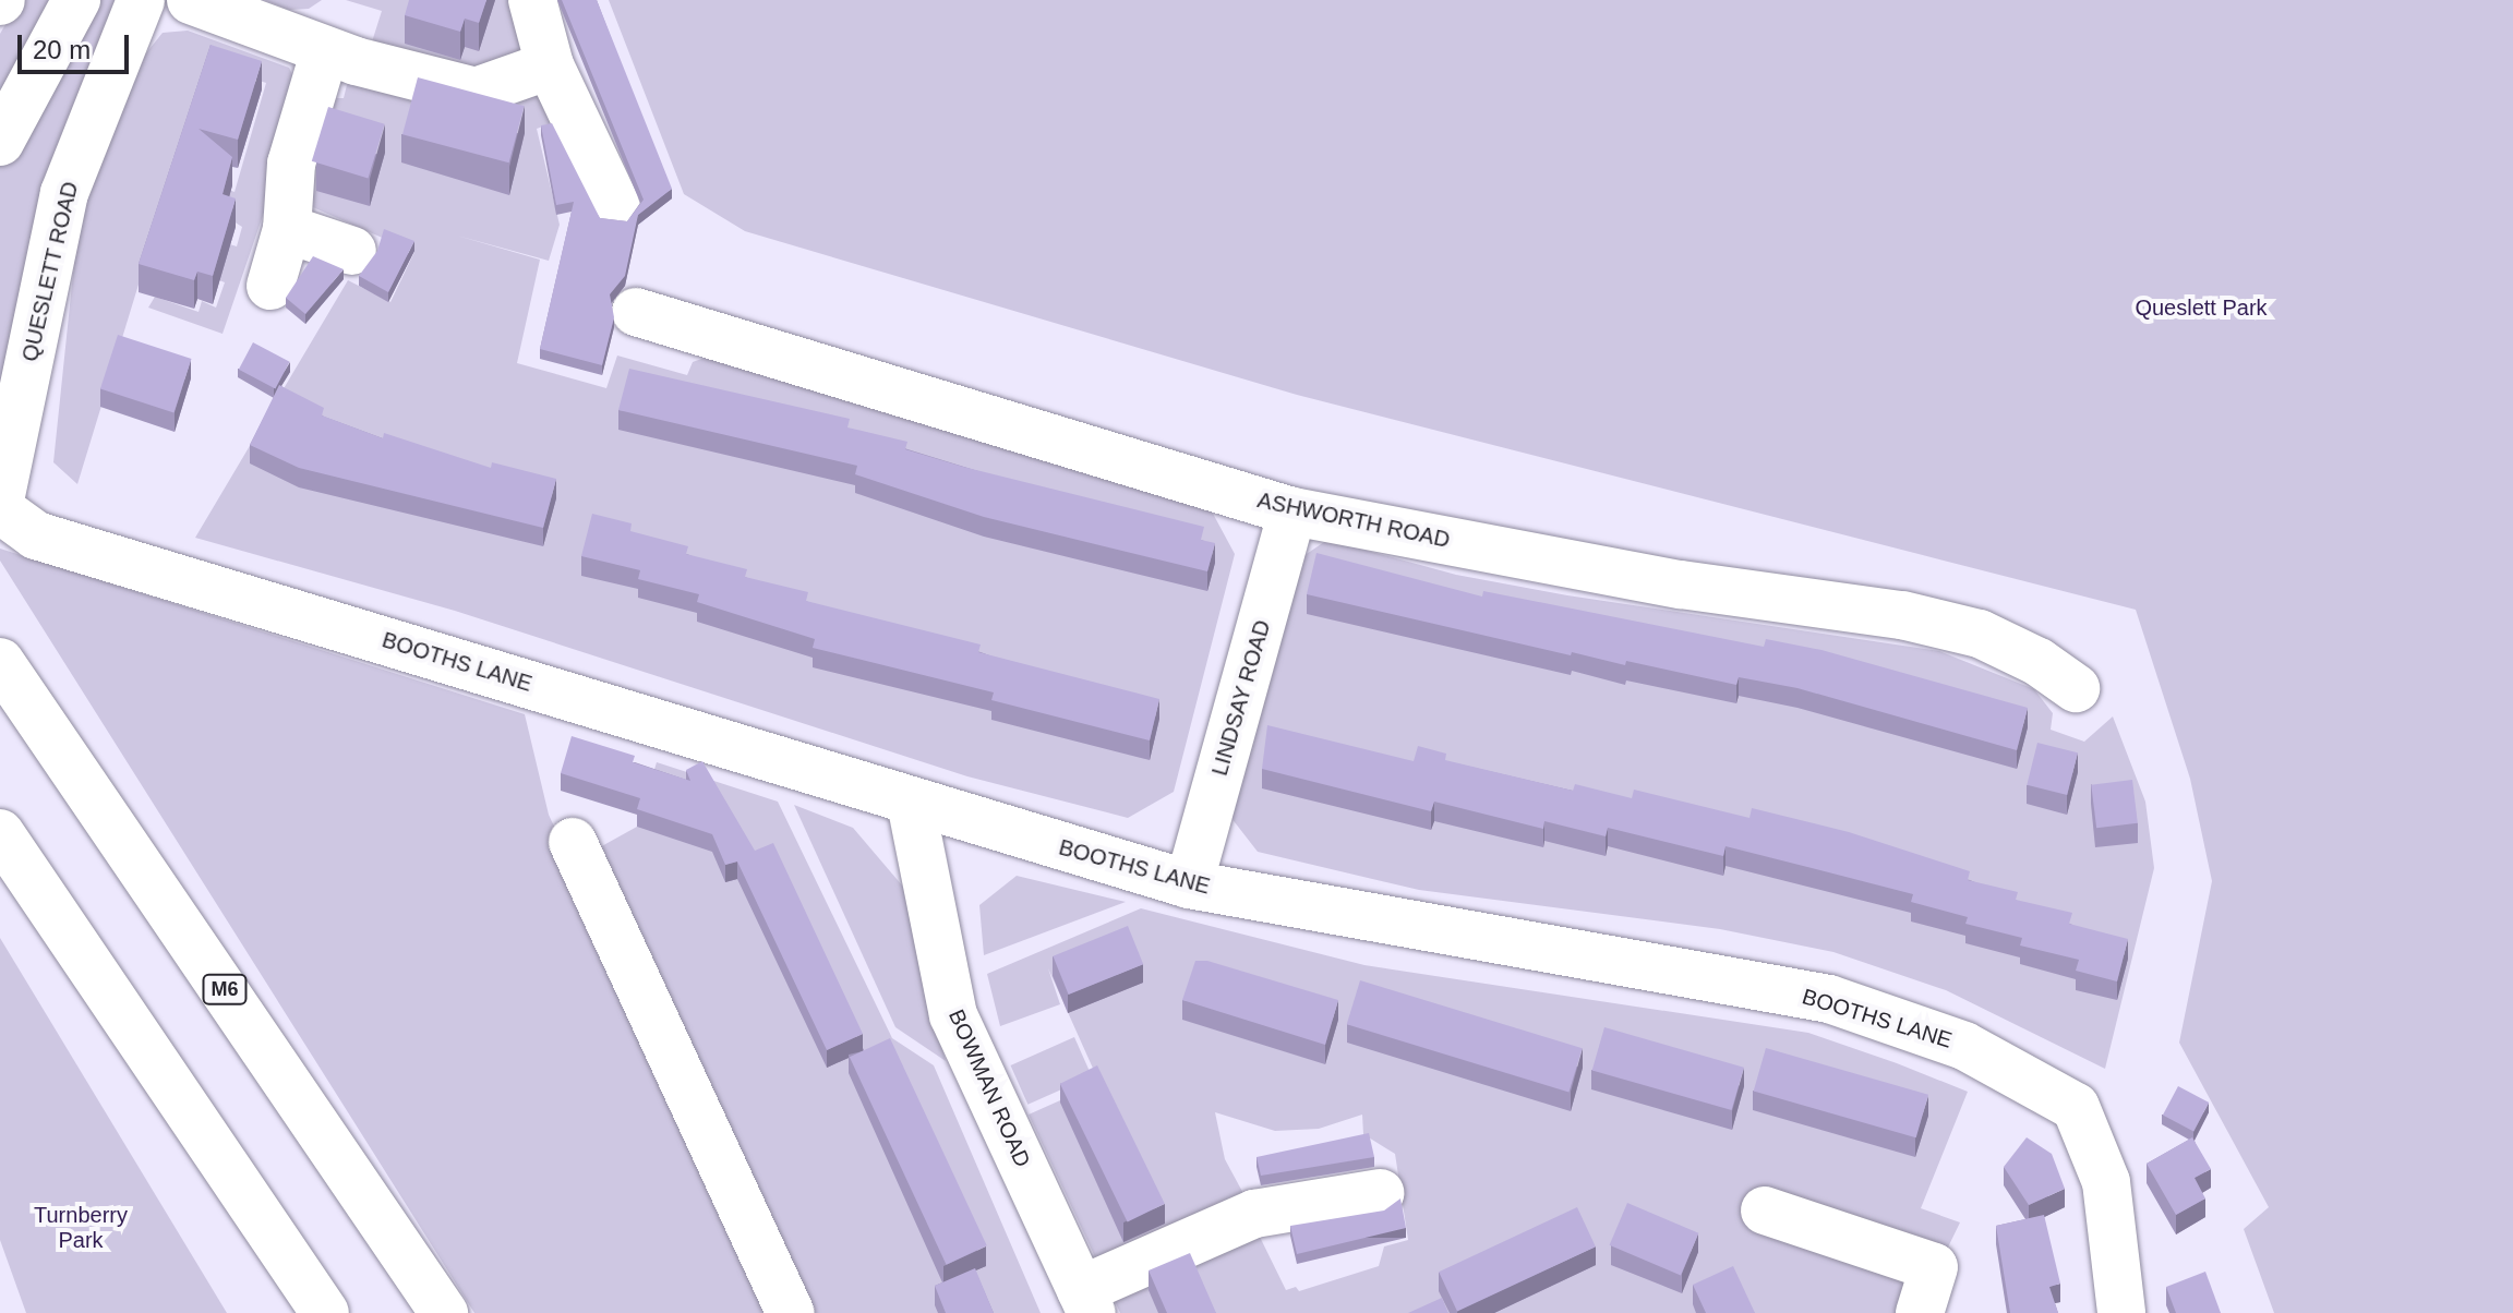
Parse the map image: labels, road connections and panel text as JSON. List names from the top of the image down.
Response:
{
  "streets": {
    "main road": [
      "QUESLETT ROAD",
      "ASHWORTH ROAD",
      "BOOTHS LANE",
      "LINDSAY ROAD",
      "M6",
      "BOWMAN ROAD"
    ]
  },
  "crossings": [
    ["ASHWORTH ROAD", "LINDSAY ROAD"],
    ["BOOTHS LANE", "LINDSAY ROAD"],
    ["BOOTHS LANE", "BOWMAN ROAD"]
  ],
  "parks": ["Queslett Park", "Turnberry Park"],
  "scale_bar": "20 m"
}
